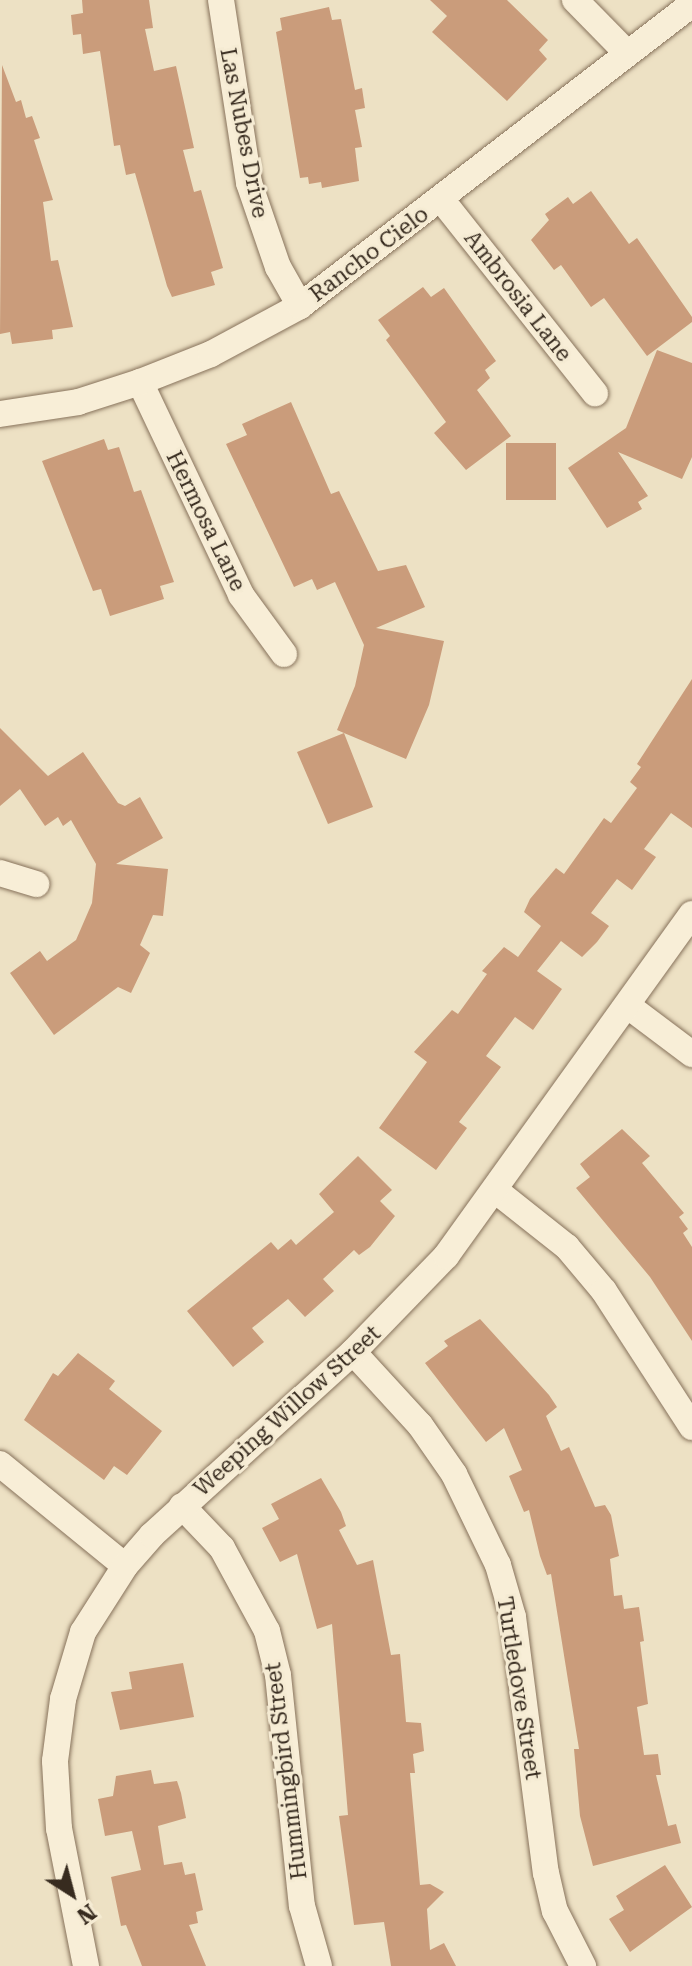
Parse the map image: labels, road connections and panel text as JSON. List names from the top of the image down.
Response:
{
  "streets": {
    "street": [
      "Las Nubes Drive",
      "Rancho Cielo",
      "Ambrosia Lane",
      "Hermosa Lane",
      "Weeping Willow Street",
      "Turtledove Street",
      "Hummingbird Street"
    ]
  },
  "crossings": [
    ["Las Nubes Drive", "Rancho Cielo"],
    ["Rancho Cielo", "Ambrosia Lane"],
    ["Rancho Cielo", "Hermosa Lane"],
    ["Weeping Willow Street", "Turtledove Street"],
    ["Weeping Willow Street", "Hummingbird Street"]
  ],
  "north": "bottom right"
}
